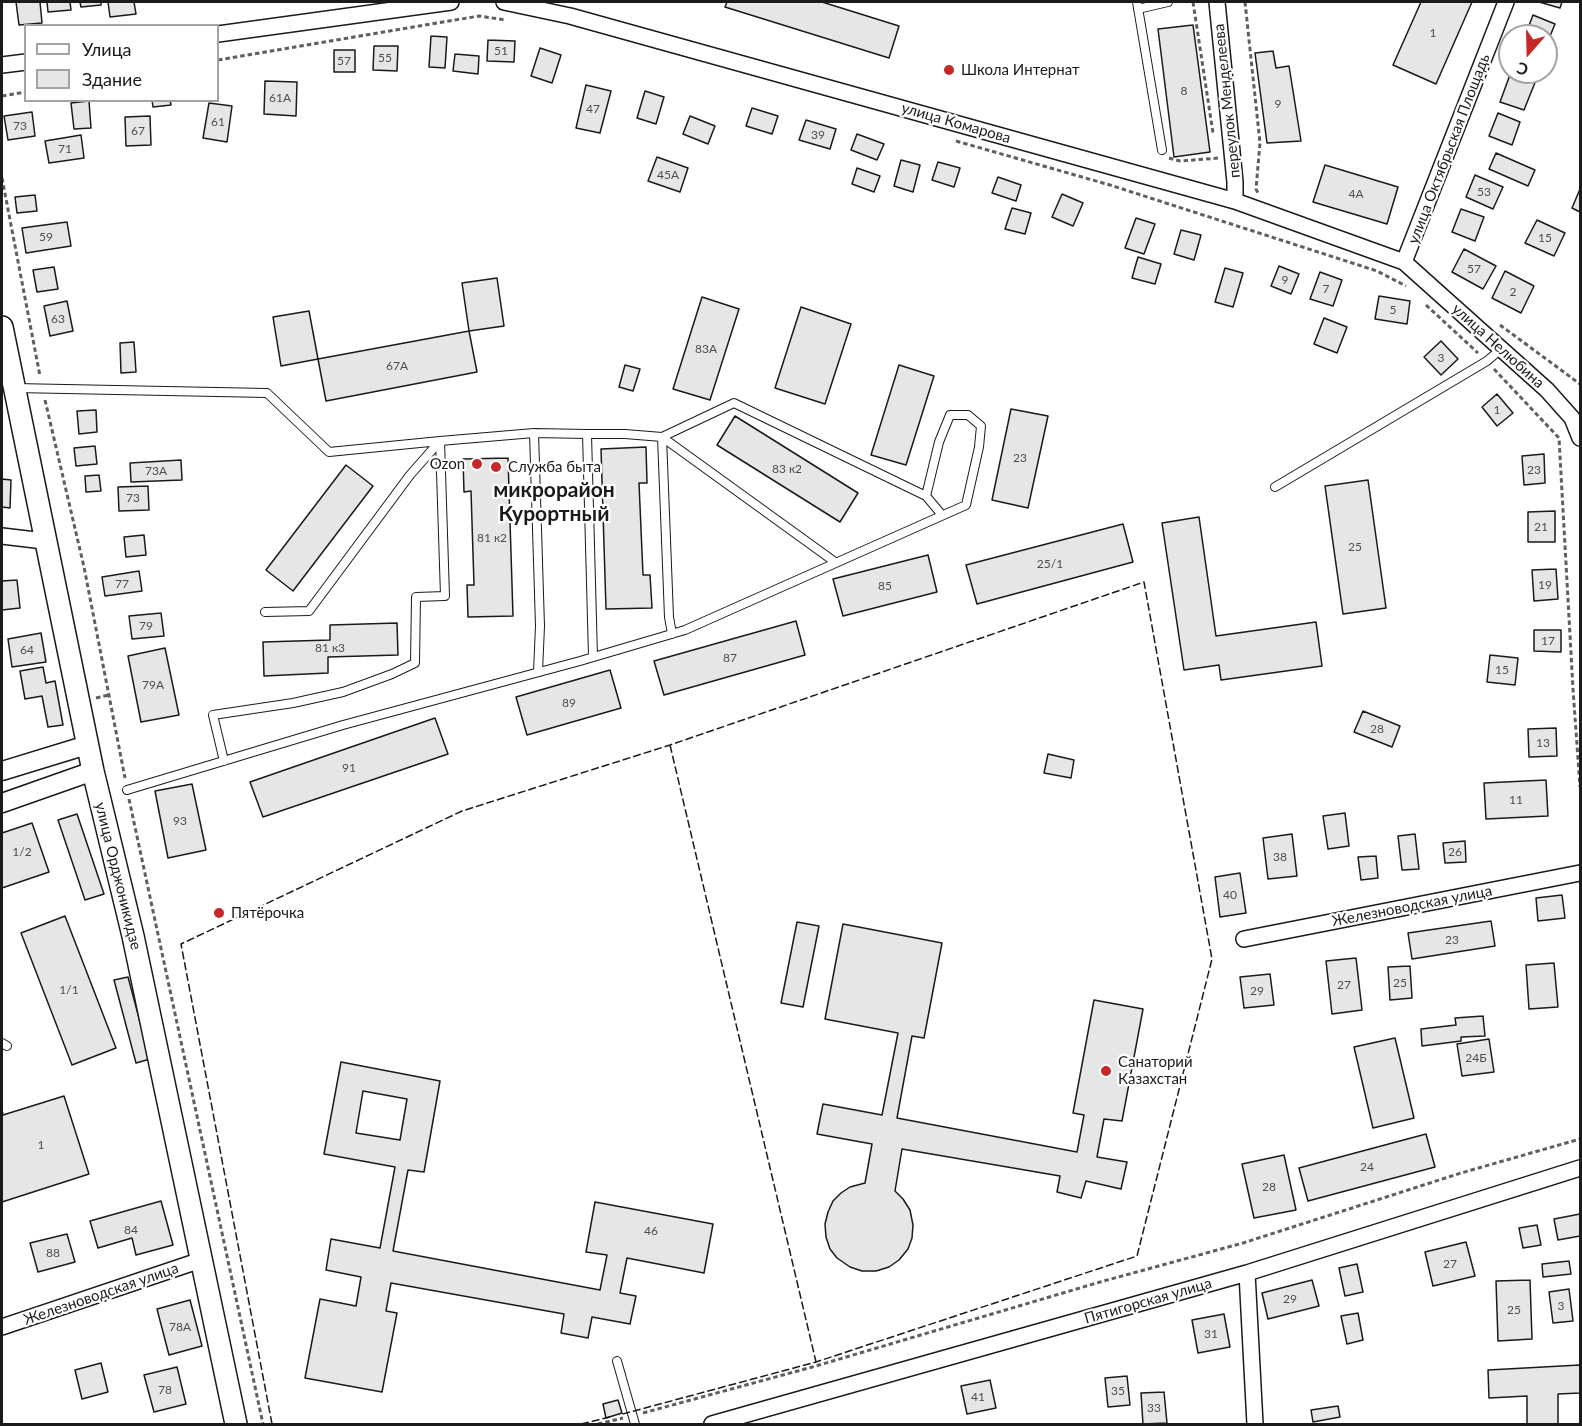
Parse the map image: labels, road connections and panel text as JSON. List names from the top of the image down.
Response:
{
  "streets": {
    "main road": ["улица Орджоникидзе"],
    "street": [
      "переулок Менделеева",
      "улица Комарова",
      "улица Октябрьская Площадь",
      "улица Нелюбина",
      "Железноводская улица",
      "Пятигорская улица"
    ]
  },
  "crossings": [
    ["переулок Менделеева", "улица Комарова"],
    ["улица Комарова", "улица Октябрьская Площадь"],
    ["улица Комарова", "улица Нелюбина"],
    ["улица Октябрьская Площадь", "улица Нелюбина"],
    ["улица Орджоникидзе", "Железноводская улица"]
  ],
  "districts": ["микрорайон Курортный"],
  "places": [
    "Школа Интернат",
    "Ozon",
    "Служба быта",
    "Пятёрочка",
    "Санаторий Казахстан"
  ],
  "house_numbers": [
    "1",
    "51",
    "55",
    "57",
    "8",
    "61А",
    "9",
    "47",
    "61",
    "73",
    "67",
    "39",
    "71",
    "45А",
    "53",
    "4А",
    "59",
    "15",
    "57",
    "9",
    "7",
    "2",
    "5",
    "63",
    "83А",
    "3",
    "67А",
    "1",
    "23",
    "83 к2",
    "23",
    "73А",
    "73",
    "21",
    "81 к2",
    "25",
    "25/1",
    "77",
    "19",
    "85",
    "79",
    "17",
    "81 к3",
    "64",
    "87",
    "15",
    "79А",
    "89",
    "28",
    "13",
    "91",
    "11",
    "93",
    "1/2",
    "26",
    "38",
    "40",
    "23",
    "25",
    "27",
    "1/1",
    "29",
    "24Б",
    "1",
    "24",
    "28",
    "84",
    "46",
    "88",
    "27",
    "29",
    "3",
    "25",
    "78А",
    "31",
    "78",
    "35",
    "41",
    "33"
  ],
  "legend": ["Улица", "Здание"],
  "north": "bottom"
}
